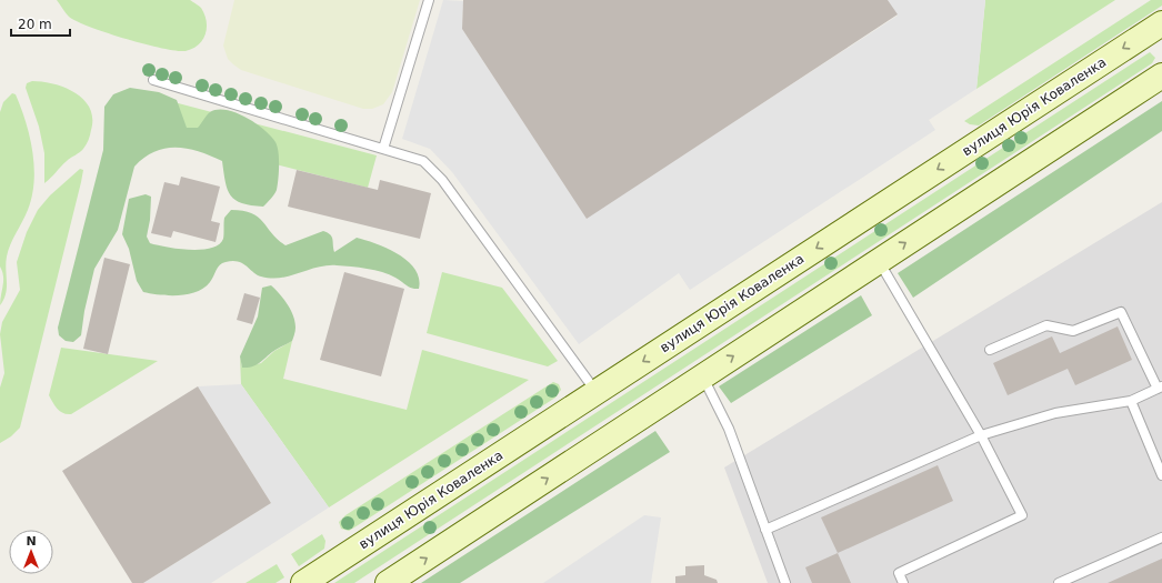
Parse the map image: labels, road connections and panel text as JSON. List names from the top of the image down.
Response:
{
  "streets": {
    "main road": ["вулиця Юрія Коваленка"]
  },
  "scale_bar": "20 m",
  "north": "top"
}
